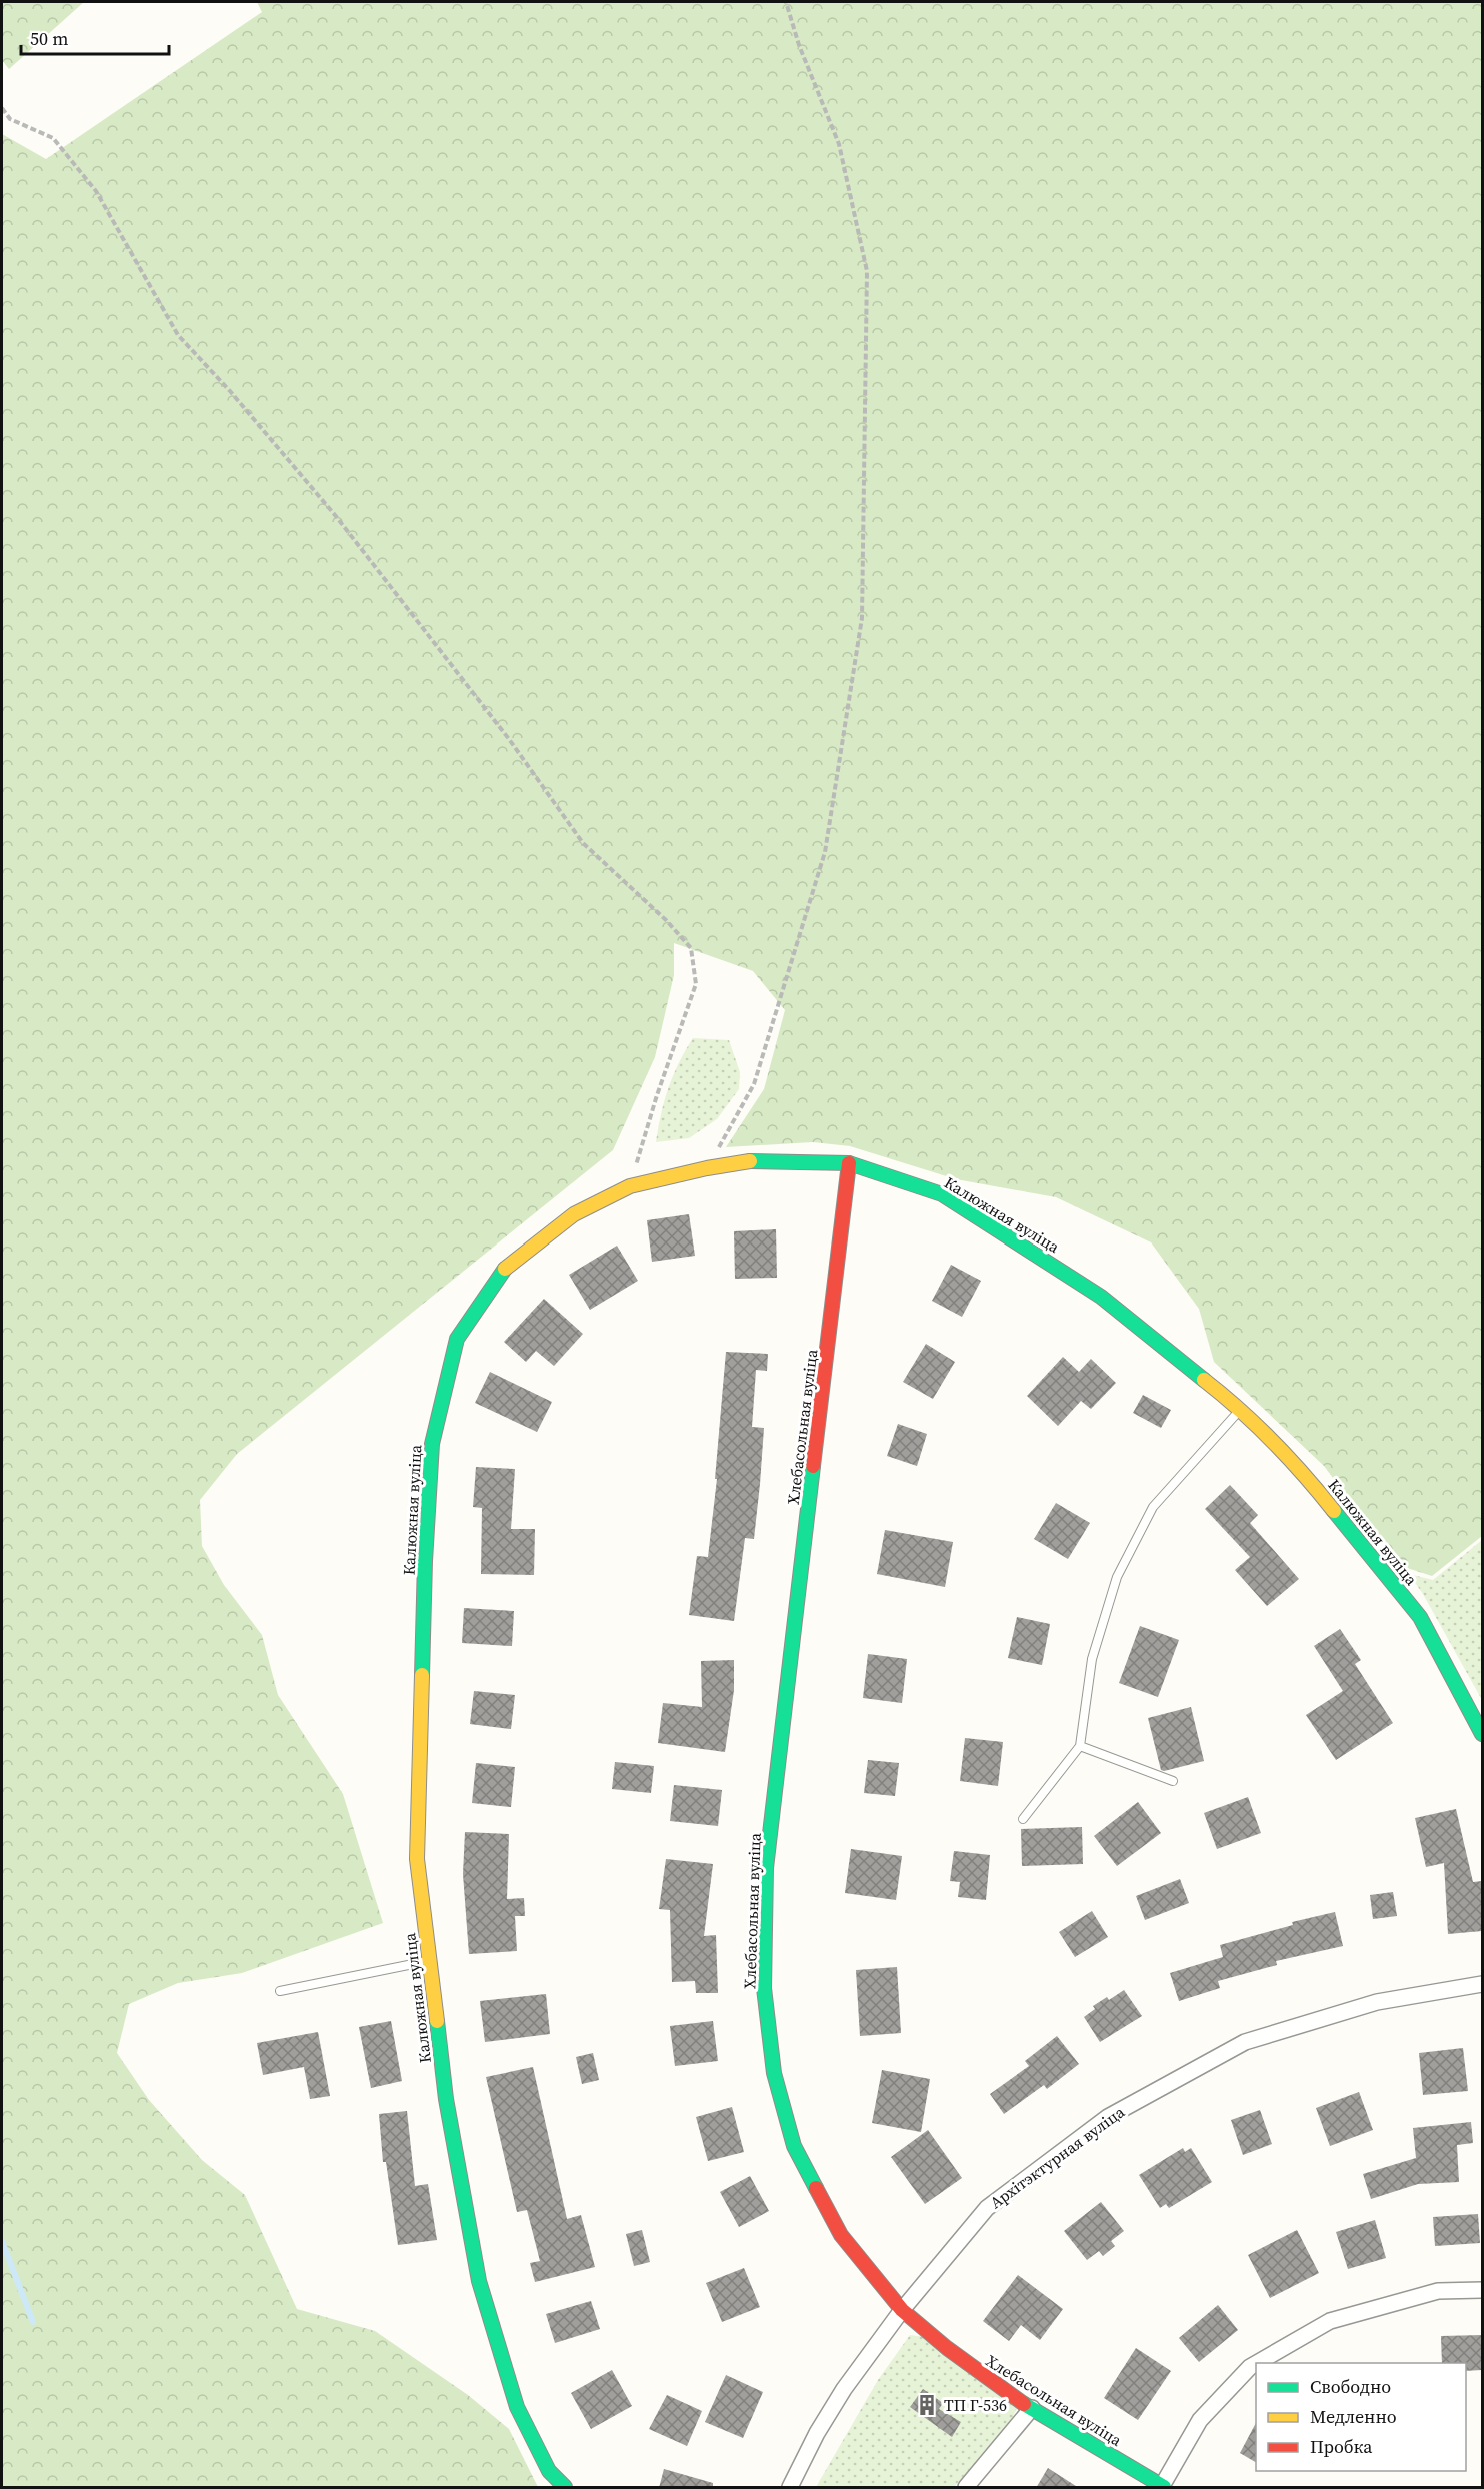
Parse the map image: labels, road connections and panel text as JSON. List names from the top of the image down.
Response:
{
  "streets": {
    "street": ["Калюжная вуліца", "Хлебасольная вуліца", "Архітэктурная вуліца"]
  },
  "crossings": [
    ["Калюжная вуліца", "Хлебасольная вуліца"],
    ["Хлебасольная вуліца", "Архітэктурная вуліца"]
  ],
  "places": {
    "building": ["ТП Г-536"]
  },
  "legend": ["Свободно", "Медленно", "Пробка"],
  "scale_bar": "50 m"
}
